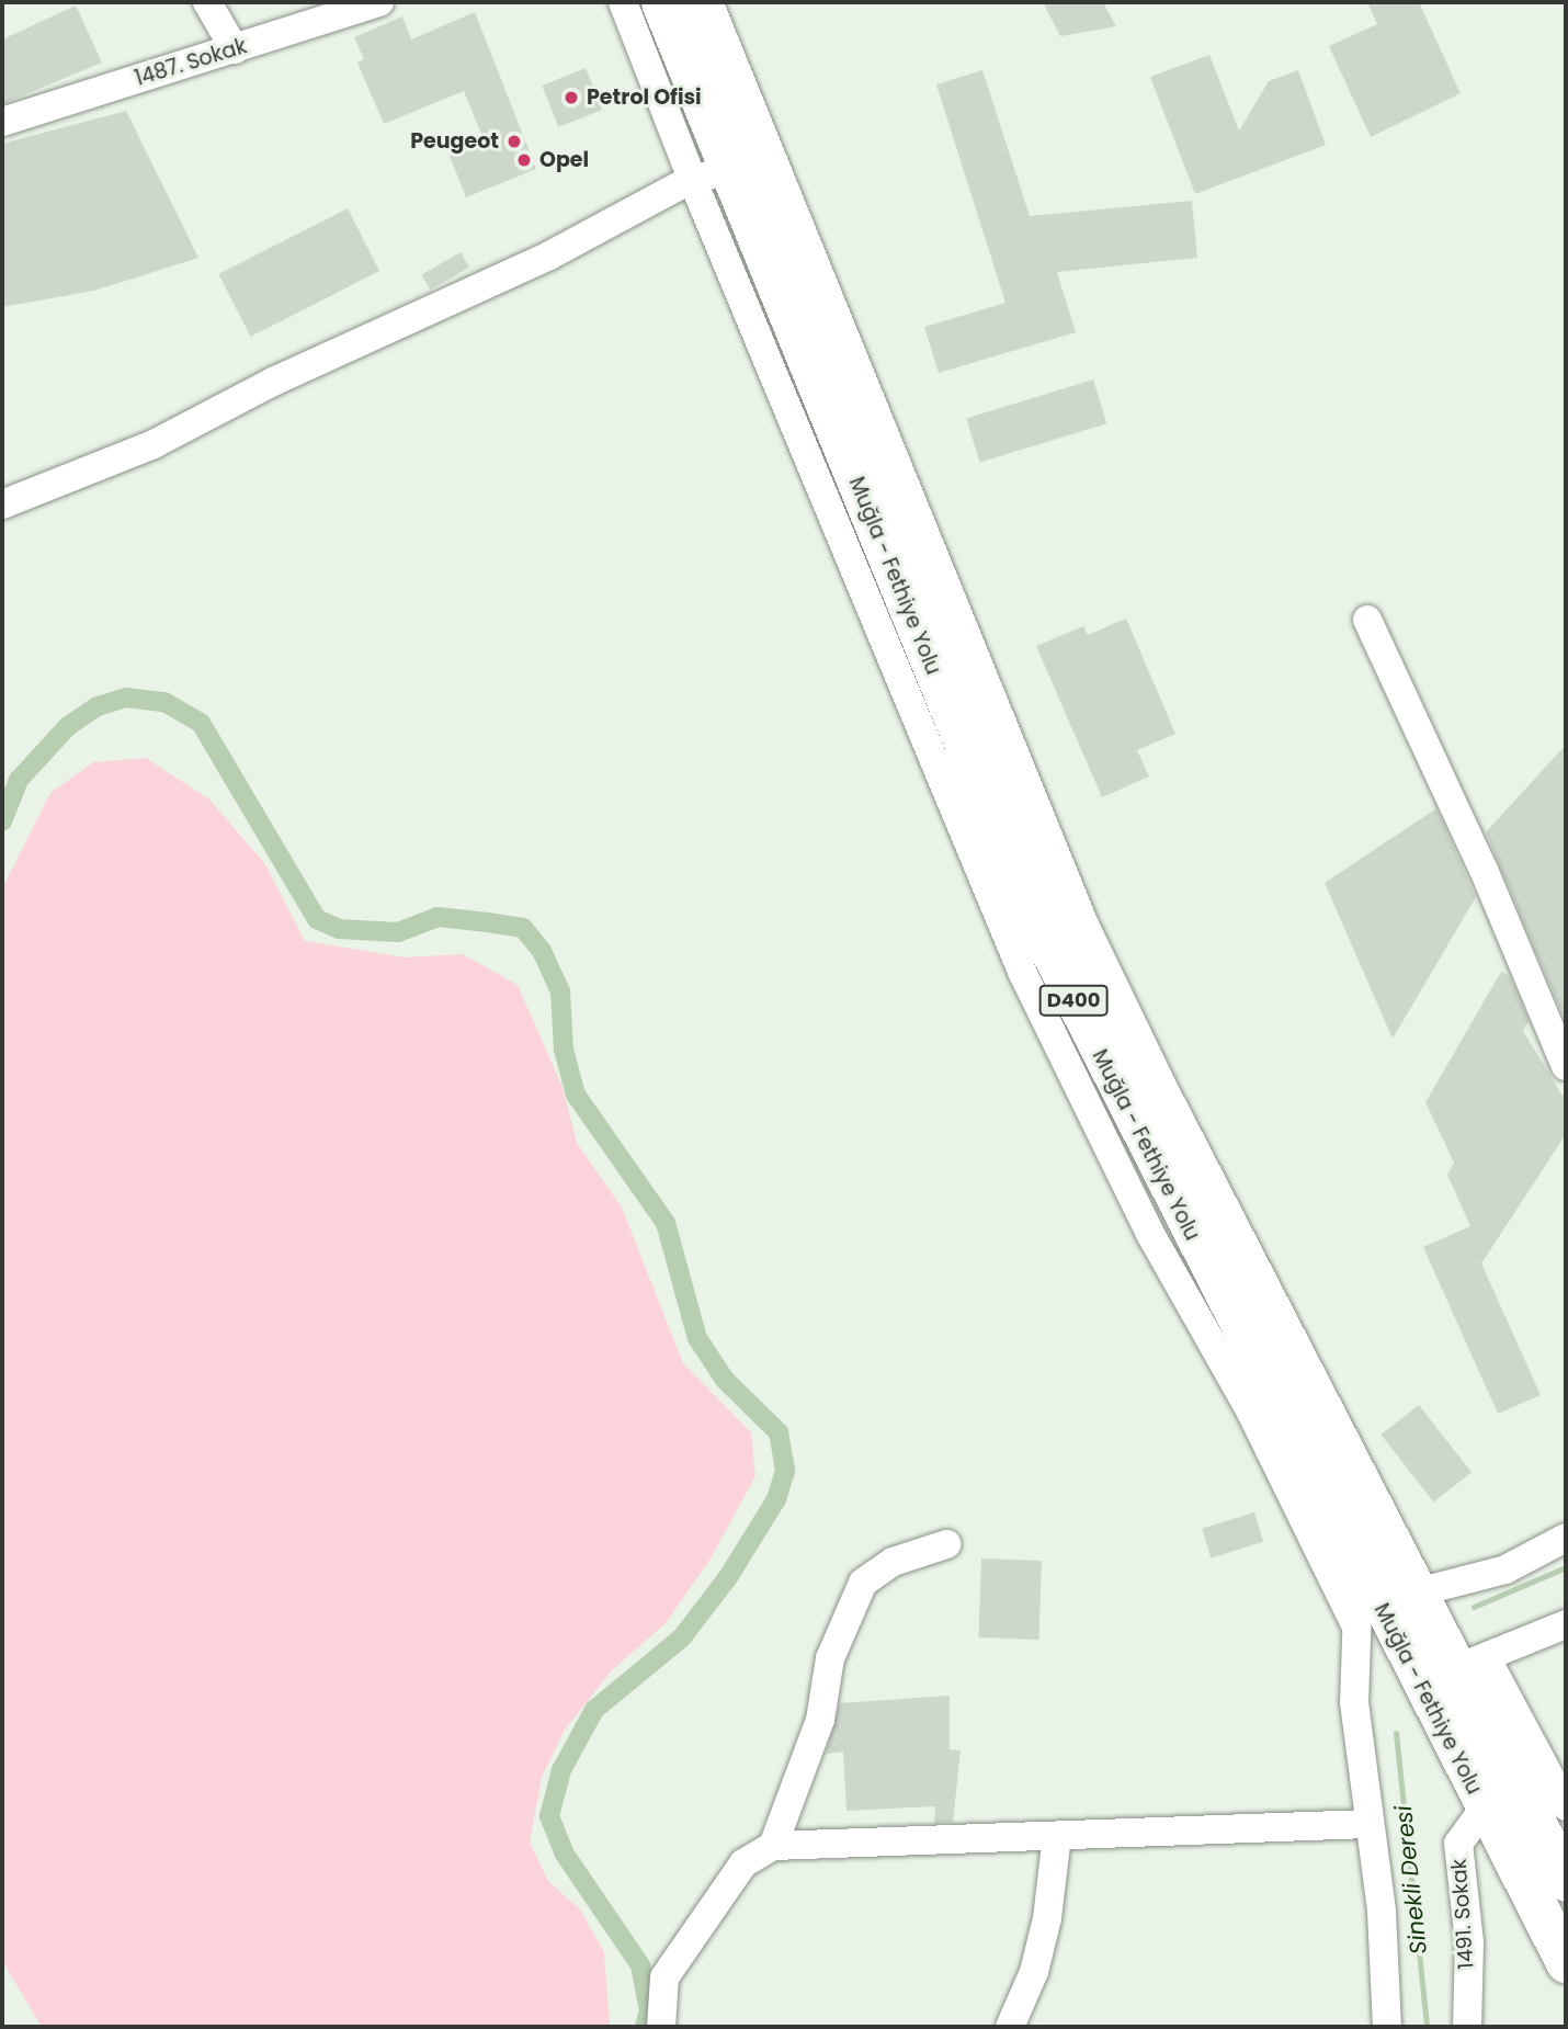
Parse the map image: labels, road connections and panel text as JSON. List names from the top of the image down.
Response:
{
  "streets": {
    "highway": ["Muğla - Fethiye Yolu", "D400"],
    "street": ["1487. Sokak", "1491. Sokak"]
  },
  "crossings": [
    ["Muğla - Fethiye Yolu", "1491. Sokak"]
  ],
  "water": ["Sinekli Deresi"],
  "places": ["Petrol Ofisi", "Peugeot", "Opel"]
}
